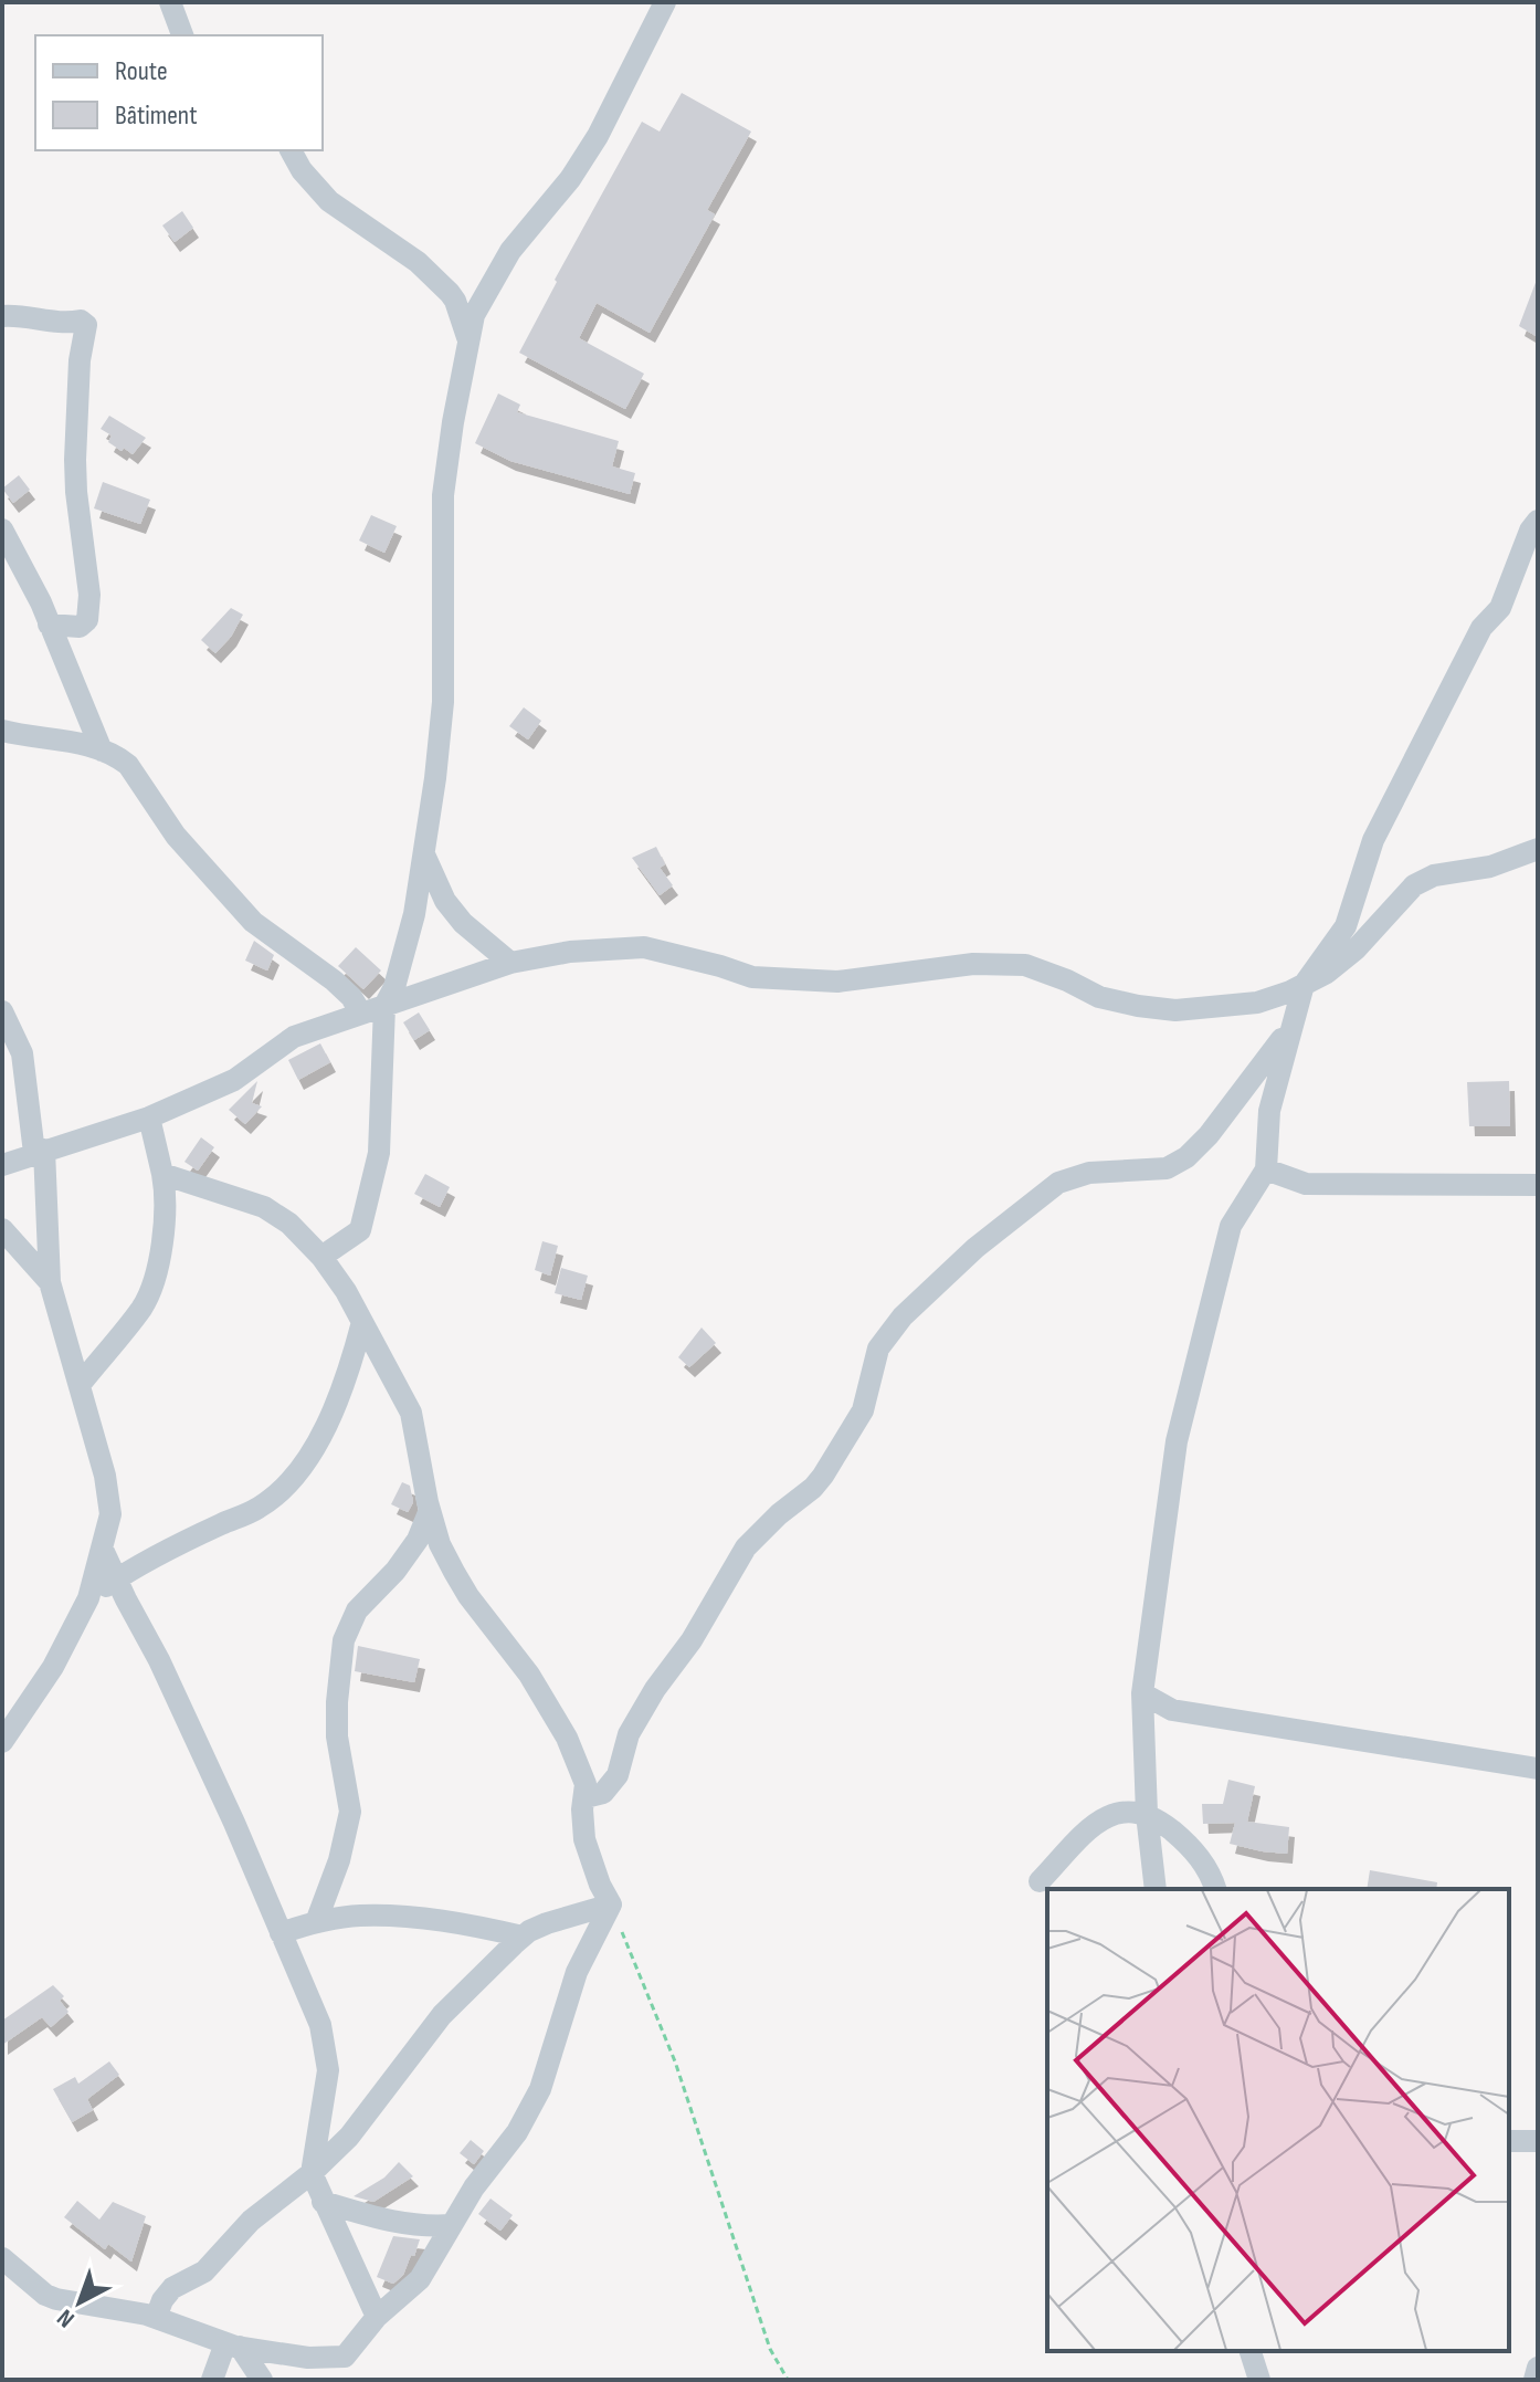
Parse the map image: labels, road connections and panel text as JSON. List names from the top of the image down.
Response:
{
  "legend": ["Route", "Bâtiment"],
  "north": "bottom left"
}
